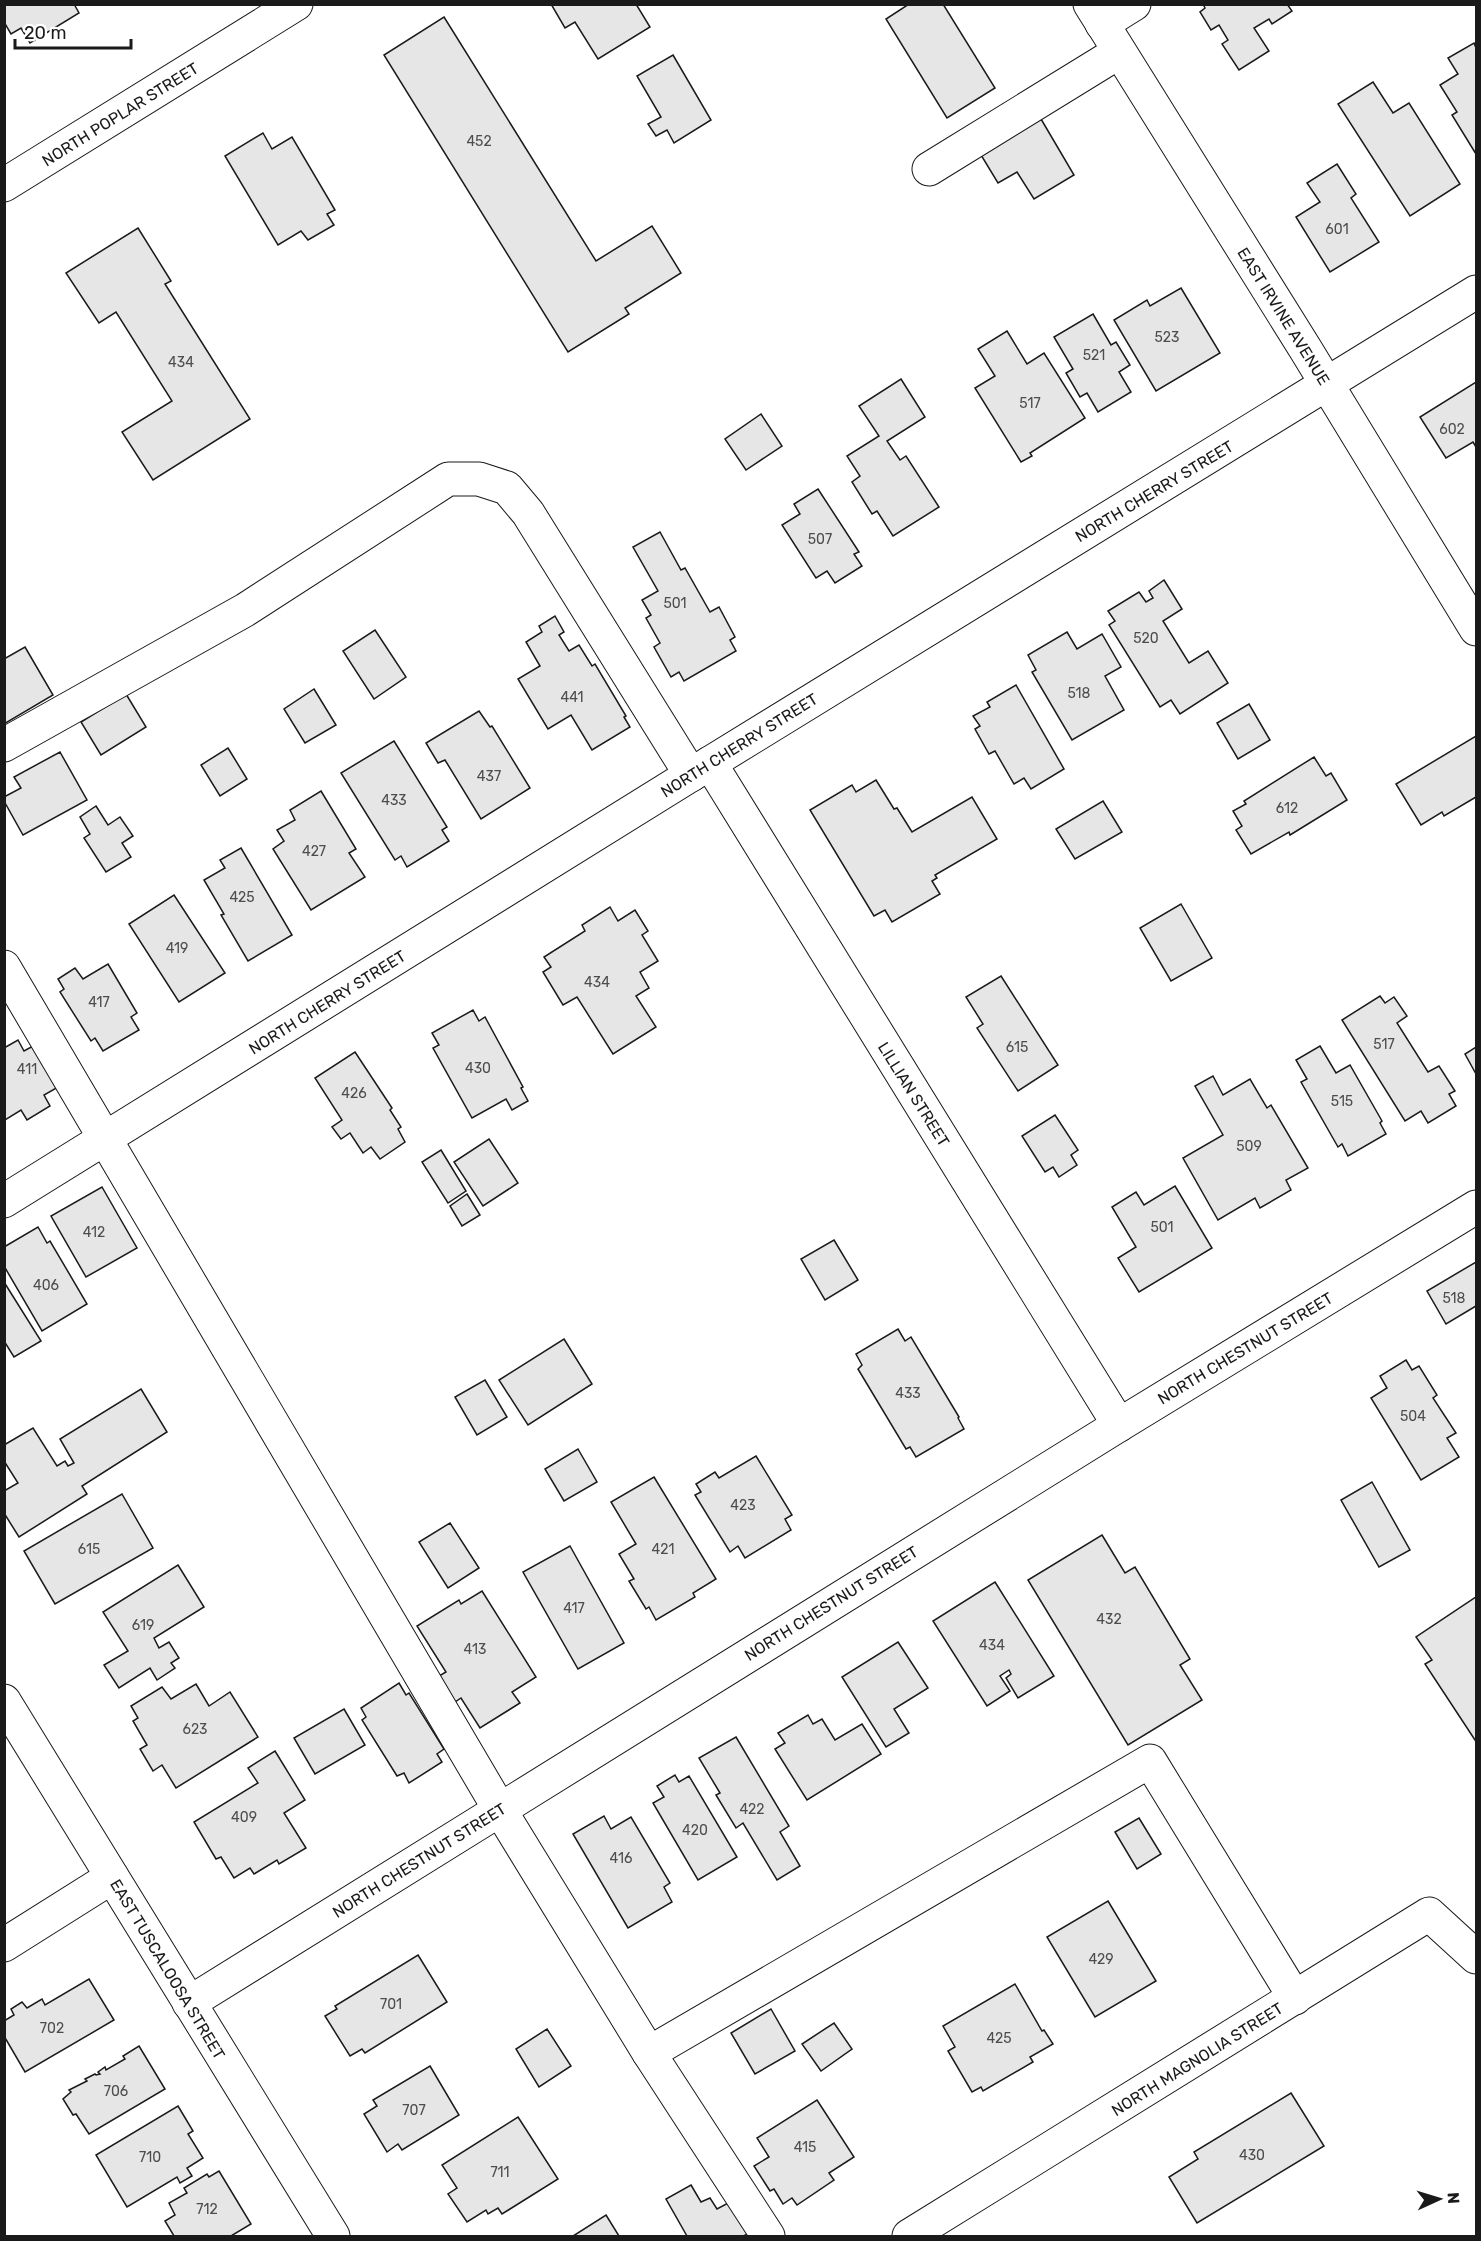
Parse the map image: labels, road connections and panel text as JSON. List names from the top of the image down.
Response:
{
  "streets": {
    "street": [
      "NORTH POPLAR STREET",
      "EAST IRVINE AVENUE",
      "NORTH CHERRY STREET",
      "LILLIAN STREET",
      "NORTH CHESTNUT STREET",
      "EAST TUSCALOOSA STREET",
      "NORTH MAGNOLIA STREET"
    ]
  },
  "crossings": [
    ["EAST IRVINE AVENUE", "NORTH CHERRY STREET"],
    ["NORTH CHERRY STREET", "LILLIAN STREET"],
    ["LILLIAN STREET", "NORTH CHESTNUT STREET"],
    ["NORTH CHESTNUT STREET", "EAST TUSCALOOSA STREET"]
  ],
  "house_numbers": [
    "452",
    "601",
    "523",
    "521",
    "434",
    "517",
    "602",
    "507",
    "501",
    "520",
    "518",
    "441",
    "437",
    "433",
    "612",
    "427",
    "425",
    "419",
    "434",
    "417",
    "517",
    "615",
    "430",
    "411",
    "426",
    "515",
    "509",
    "501",
    "412",
    "406",
    "518",
    "433",
    "504",
    "423",
    "615",
    "421",
    "417",
    "432",
    "619",
    "434",
    "413",
    "623",
    "422",
    "409",
    "420",
    "416",
    "429",
    "701",
    "702",
    "425",
    "706",
    "707",
    "415",
    "430",
    "710",
    "711",
    "712"
  ],
  "scale_bar": "20 m",
  "north": "right"
}
